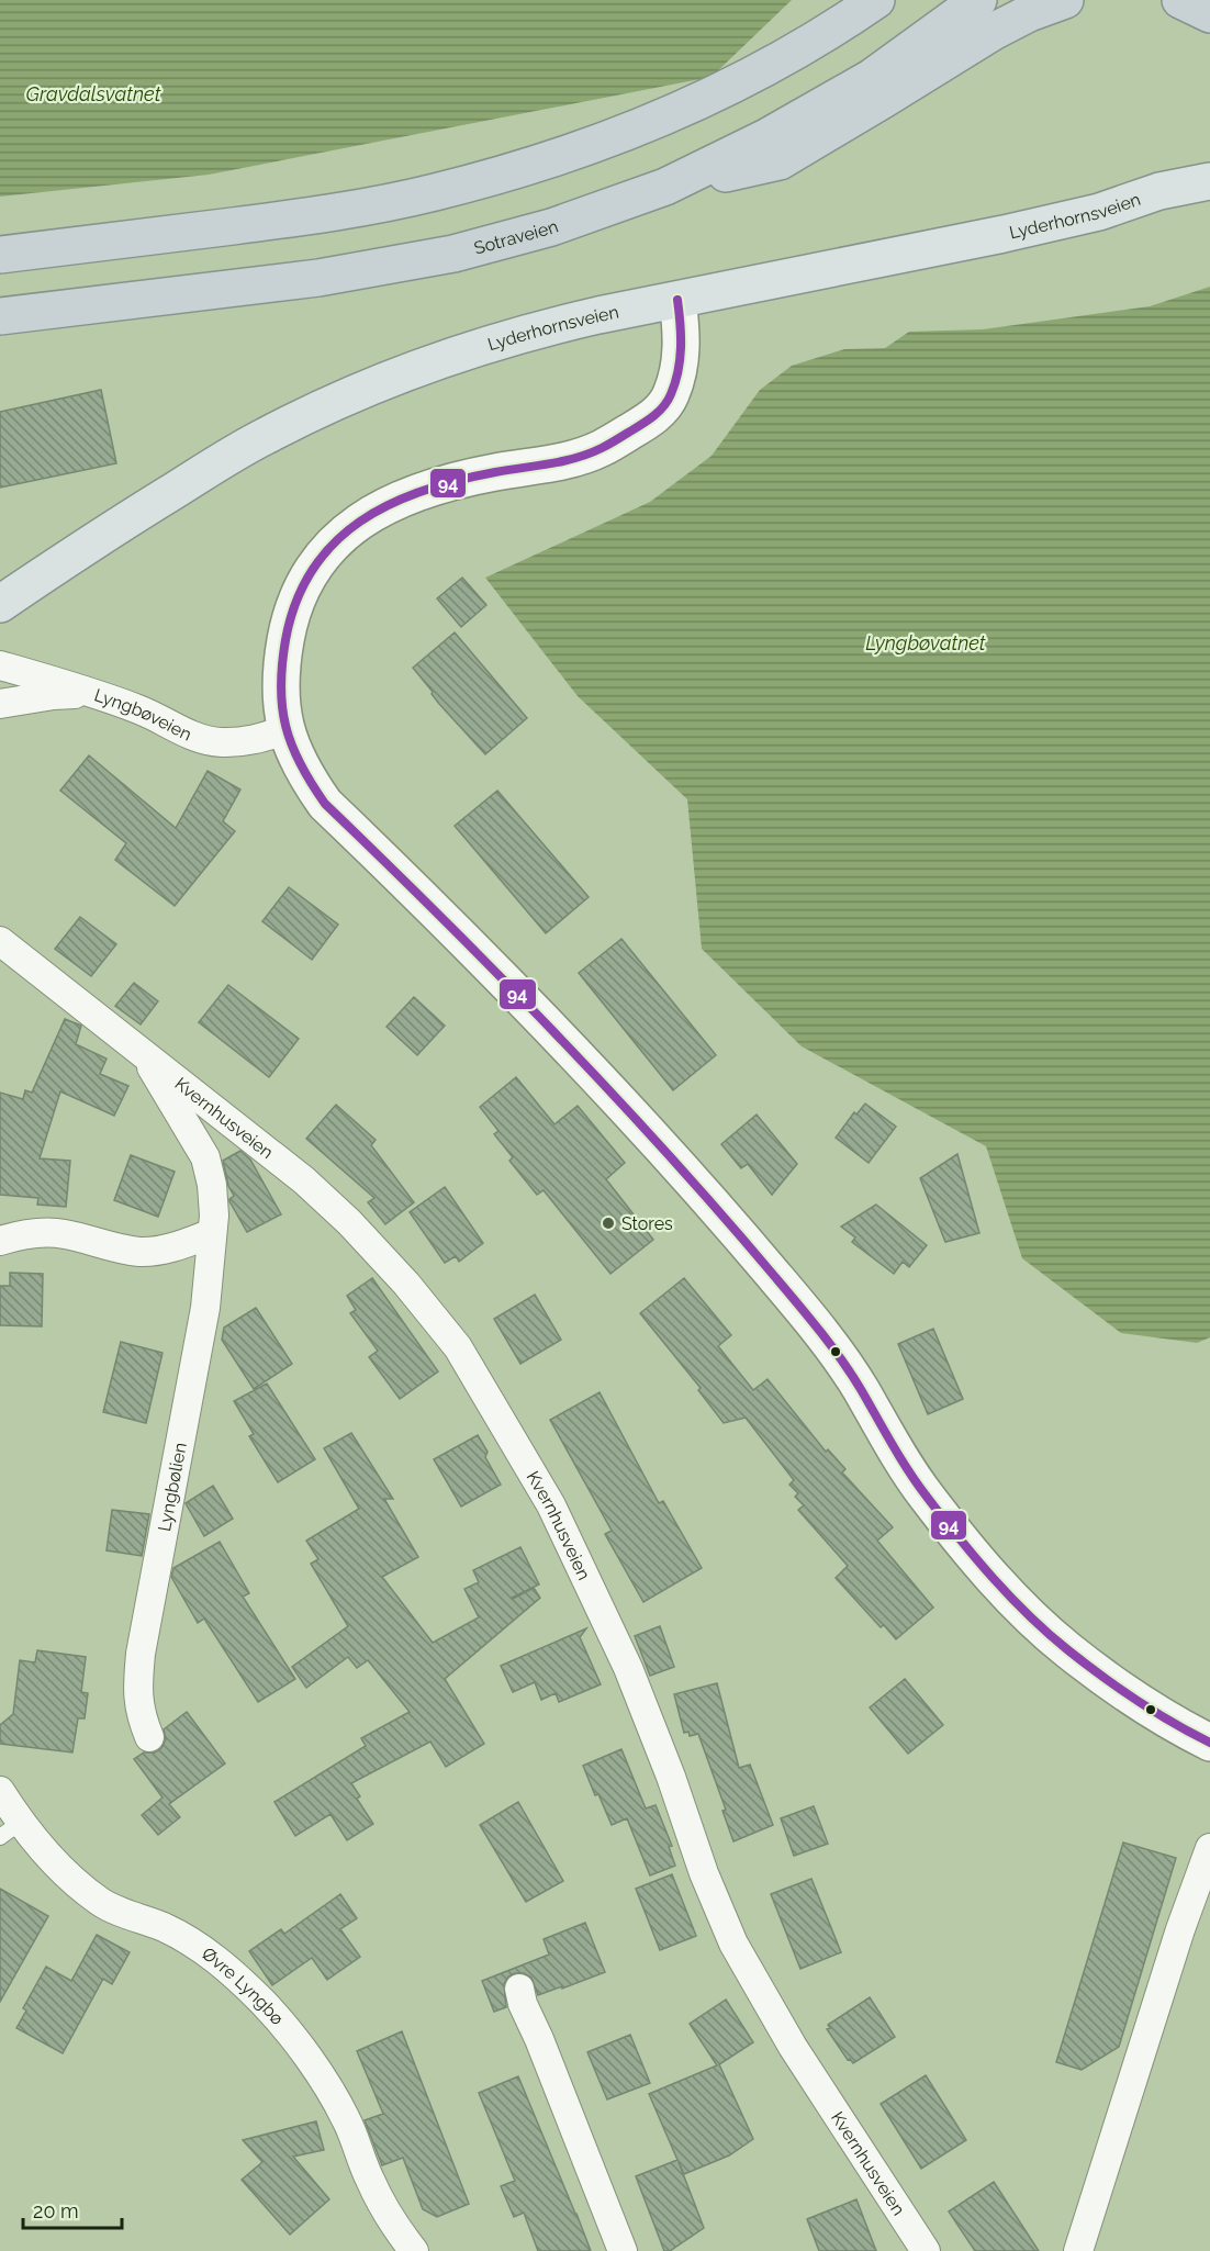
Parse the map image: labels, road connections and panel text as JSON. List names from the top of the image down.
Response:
{
  "streets": {
    "highway": ["Sotraveien"],
    "main road": ["Lyderhornsveien"],
    "street": [
      "Lyngbøveien",
      "Kvernhusveien",
      "Lyngbølien",
      "Øvre Lyngbø"
    ]
  },
  "crossings": [
    ["Kvernhusveien", "Lyngbølien"]
  ],
  "water": ["Gravdalsvatnet", "Lyngbøvatnet"],
  "places": ["Stores"],
  "lines": ["transit line 94"],
  "scale_bar": "20 m"
}
